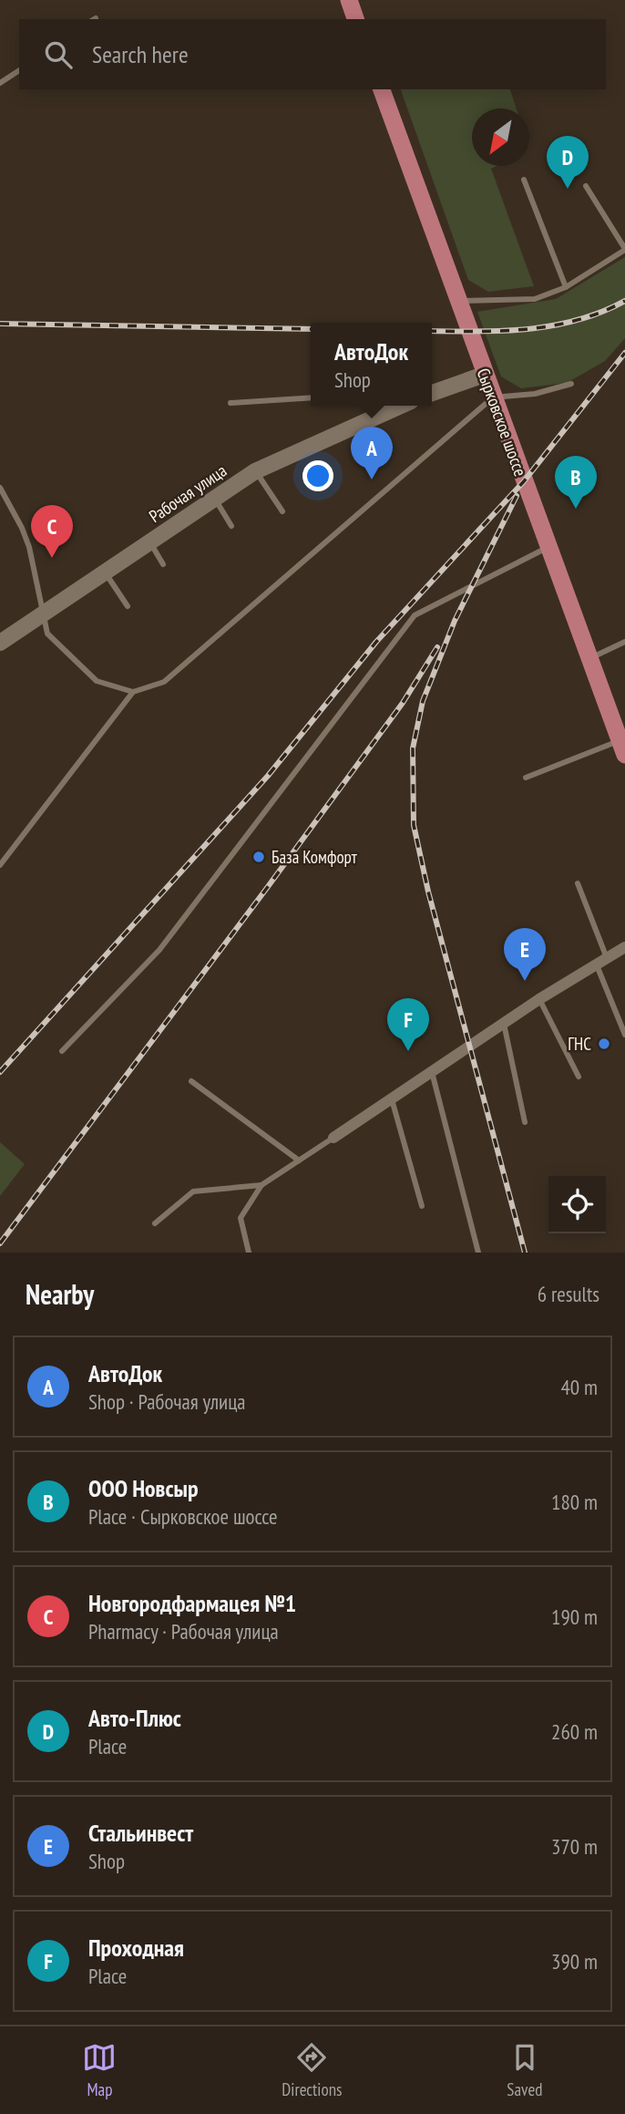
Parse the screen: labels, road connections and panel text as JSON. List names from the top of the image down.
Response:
{
  "streets": {
    "main road": ["Сырковское шоссе", "Рабочая улица"]
  },
  "places": ["База Комфорт", "ГНС"],
  "north": "bottom left",
  "page": {
    "search": "Search here",
    "pins": [
      "D",
      "A",
      "B",
      "C",
      "E",
      "F"
    ],
    "popup": ["АвтоДок", "Shop"],
    "heading": ["Nearby", "6 results"],
    "list": [
      {
        "mark": "A",
        "name": "АвтоДок",
        "note": "Shop · Рабочая улица",
        "value": "40 m"
      },
      {
        "mark": "B",
        "name": "ООО Новсыр",
        "note": "Place · Сырковское шоссе",
        "value": "180 m"
      },
      {
        "mark": "C",
        "name": "Новгородфармацея №1",
        "note": "Pharmacy · Рабочая улица",
        "value": "190 m"
      },
      {
        "mark": "D",
        "name": "Авто-Плюс",
        "note": "Place",
        "value": "260 m"
      },
      {
        "mark": "E",
        "name": "Стальинвест",
        "note": "Shop",
        "value": "370 m"
      },
      {
        "mark": "F",
        "name": "Проходная",
        "note": "Place",
        "value": "390 m"
      }
    ],
    "nav": ["Map", "Directions", "Saved"]
  }
}
